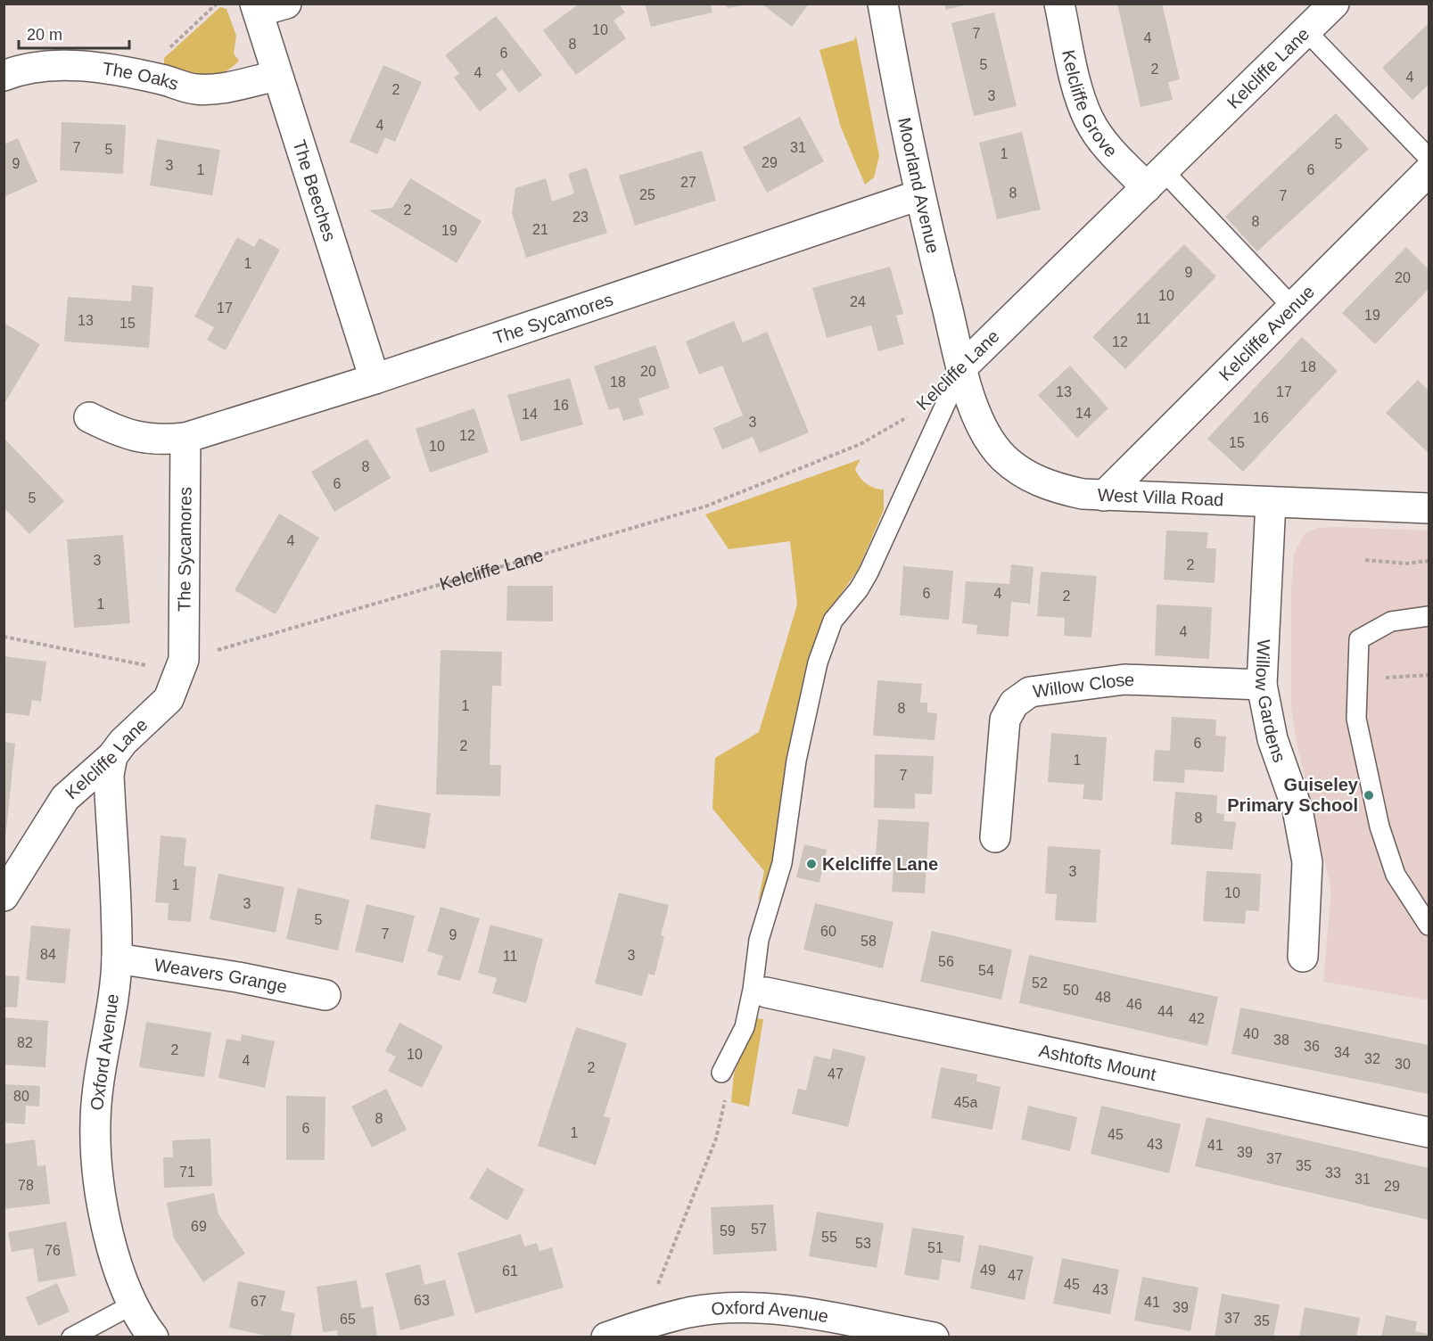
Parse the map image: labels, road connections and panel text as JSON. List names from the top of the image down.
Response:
{
  "streets": {
    "street": [
      "Kelcliffe Lane",
      "The Oaks",
      "Kelcliffe Grove",
      "Moorland Avenue",
      "The Beeches",
      "The Sycamores",
      "Kelcliffe Avenue",
      "West Villa Road",
      "Willow Close",
      "Willow Gardens",
      "Weavers Grange",
      "Oxford Avenue",
      "Ashtofts Mount"
    ]
  },
  "crossings": [
    ["Kelcliffe Lane", "Kelcliffe Grove"],
    ["Kelcliffe Lane", "Moorland Avenue"],
    ["Kelcliffe Lane", "The Sycamores"],
    ["Kelcliffe Lane", "West Villa Road"],
    ["Kelcliffe Lane", "Oxford Avenue"],
    ["The Oaks", "The Beeches"],
    ["Moorland Avenue", "The Sycamores"],
    ["Moorland Avenue", "West Villa Road"],
    ["The Beeches", "The Sycamores"],
    ["Kelcliffe Avenue", "West Villa Road"],
    ["West Villa Road", "Willow Gardens"],
    ["Willow Close", "Willow Gardens"],
    ["Weavers Grange", "Oxford Avenue"]
  ],
  "places": ["Guiseley Primary School", "Kelcliffe Lane"],
  "house_numbers": [
    "10",
    "7",
    "4",
    "8",
    "6",
    "5",
    "2",
    "4",
    "4",
    "2",
    "3",
    "4",
    "5",
    "7",
    "31",
    "5",
    "1",
    "29",
    "9",
    "3",
    "1",
    "6",
    "27",
    "8",
    "25",
    "7",
    "2",
    "23",
    "8",
    "21",
    "19",
    "1",
    "9",
    "20",
    "10",
    "24",
    "17",
    "19",
    "11",
    "13",
    "15",
    "12",
    "18",
    "20",
    "18",
    "13",
    "17",
    "16",
    "14",
    "14",
    "16",
    "3",
    "12",
    "15",
    "10",
    "8",
    "6",
    "5",
    "4",
    "3",
    "2",
    "6",
    "4",
    "2",
    "1",
    "4",
    "1",
    "8",
    "6",
    "2",
    "1",
    "7",
    "8",
    "3",
    "1",
    "10",
    "3",
    "5",
    "60",
    "7",
    "9",
    "58",
    "84",
    "3",
    "11",
    "56",
    "54",
    "52",
    "50",
    "48",
    "46",
    "44",
    "42",
    "40",
    "38",
    "82",
    "36",
    "2",
    "34",
    "10",
    "32",
    "4",
    "30",
    "2",
    "47",
    "80",
    "45a",
    "8",
    "6",
    "1",
    "45",
    "43",
    "41",
    "39",
    "37",
    "35",
    "71",
    "33",
    "31",
    "78",
    "29",
    "69",
    "57",
    "59",
    "55",
    "53",
    "51",
    "76",
    "49",
    "61",
    "47",
    "45",
    "43",
    "63",
    "67",
    "41",
    "39",
    "37",
    "65",
    "35"
  ],
  "scale_bar": "20 m"
}
